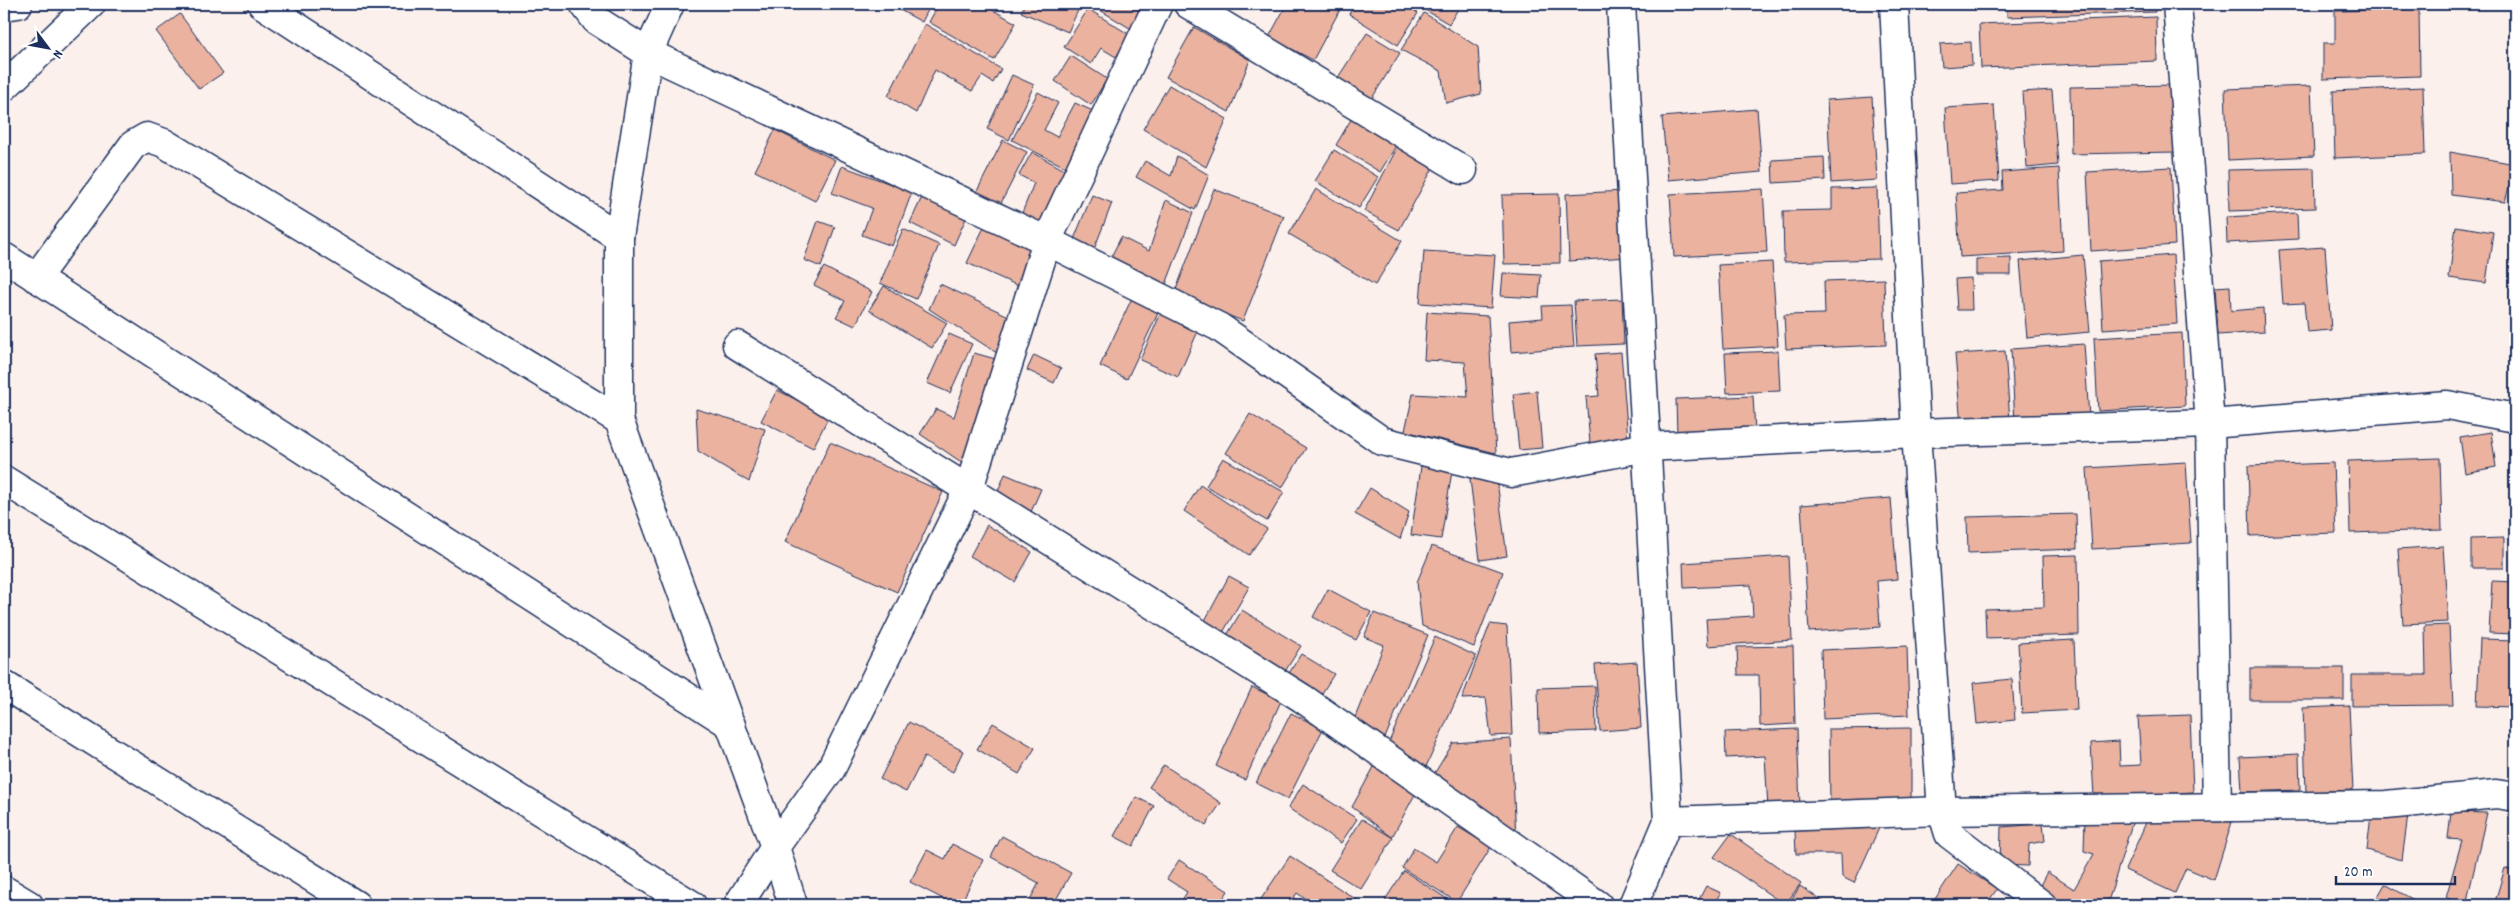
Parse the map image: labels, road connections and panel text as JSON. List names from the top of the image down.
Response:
{
  "scale_bar": "20 m",
  "north": "bottom right"
}
